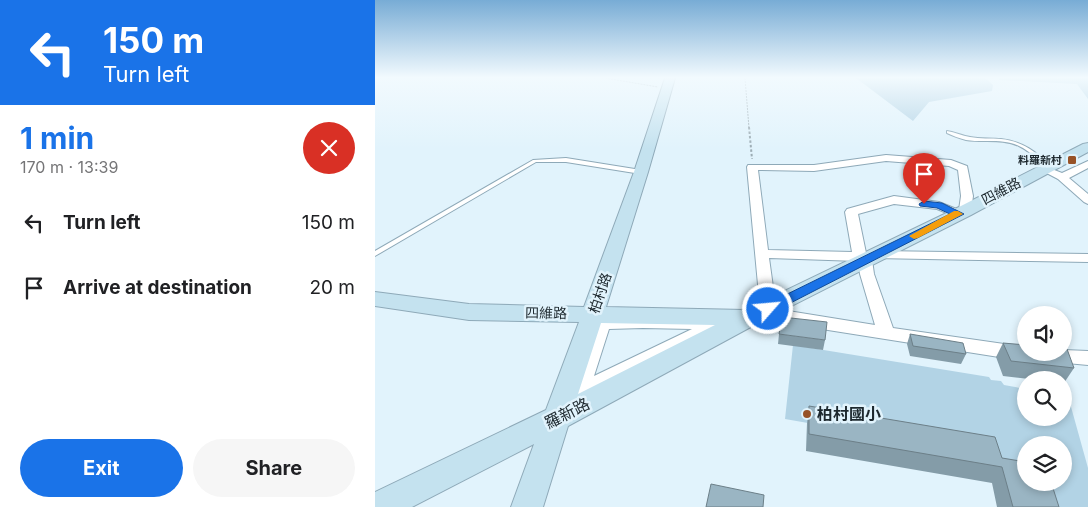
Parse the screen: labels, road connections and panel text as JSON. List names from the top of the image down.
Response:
{
  "streets": {
    "street": ["四維路", "柏村路", "羅新路"]
  },
  "crossings": [
    ["四維路", "柏村路"],
    ["四維路", "羅新路"],
    ["柏村路", "羅新路"]
  ],
  "places": {
    "transit": ["料羅新村"],
    "other": ["柏村國小"]
  },
  "page": {
    "turn": ["150 m", "Turn left"],
    "heading": ["1 min", "170 m · 13:39"],
    "list": [
      {
        "name": "Turn left",
        "value": "150 m"
      },
      {
        "name": "Arrive at destination",
        "value": "20 m"
      }
    ],
    "buttons": ["Exit", "Share"]
  }
}
